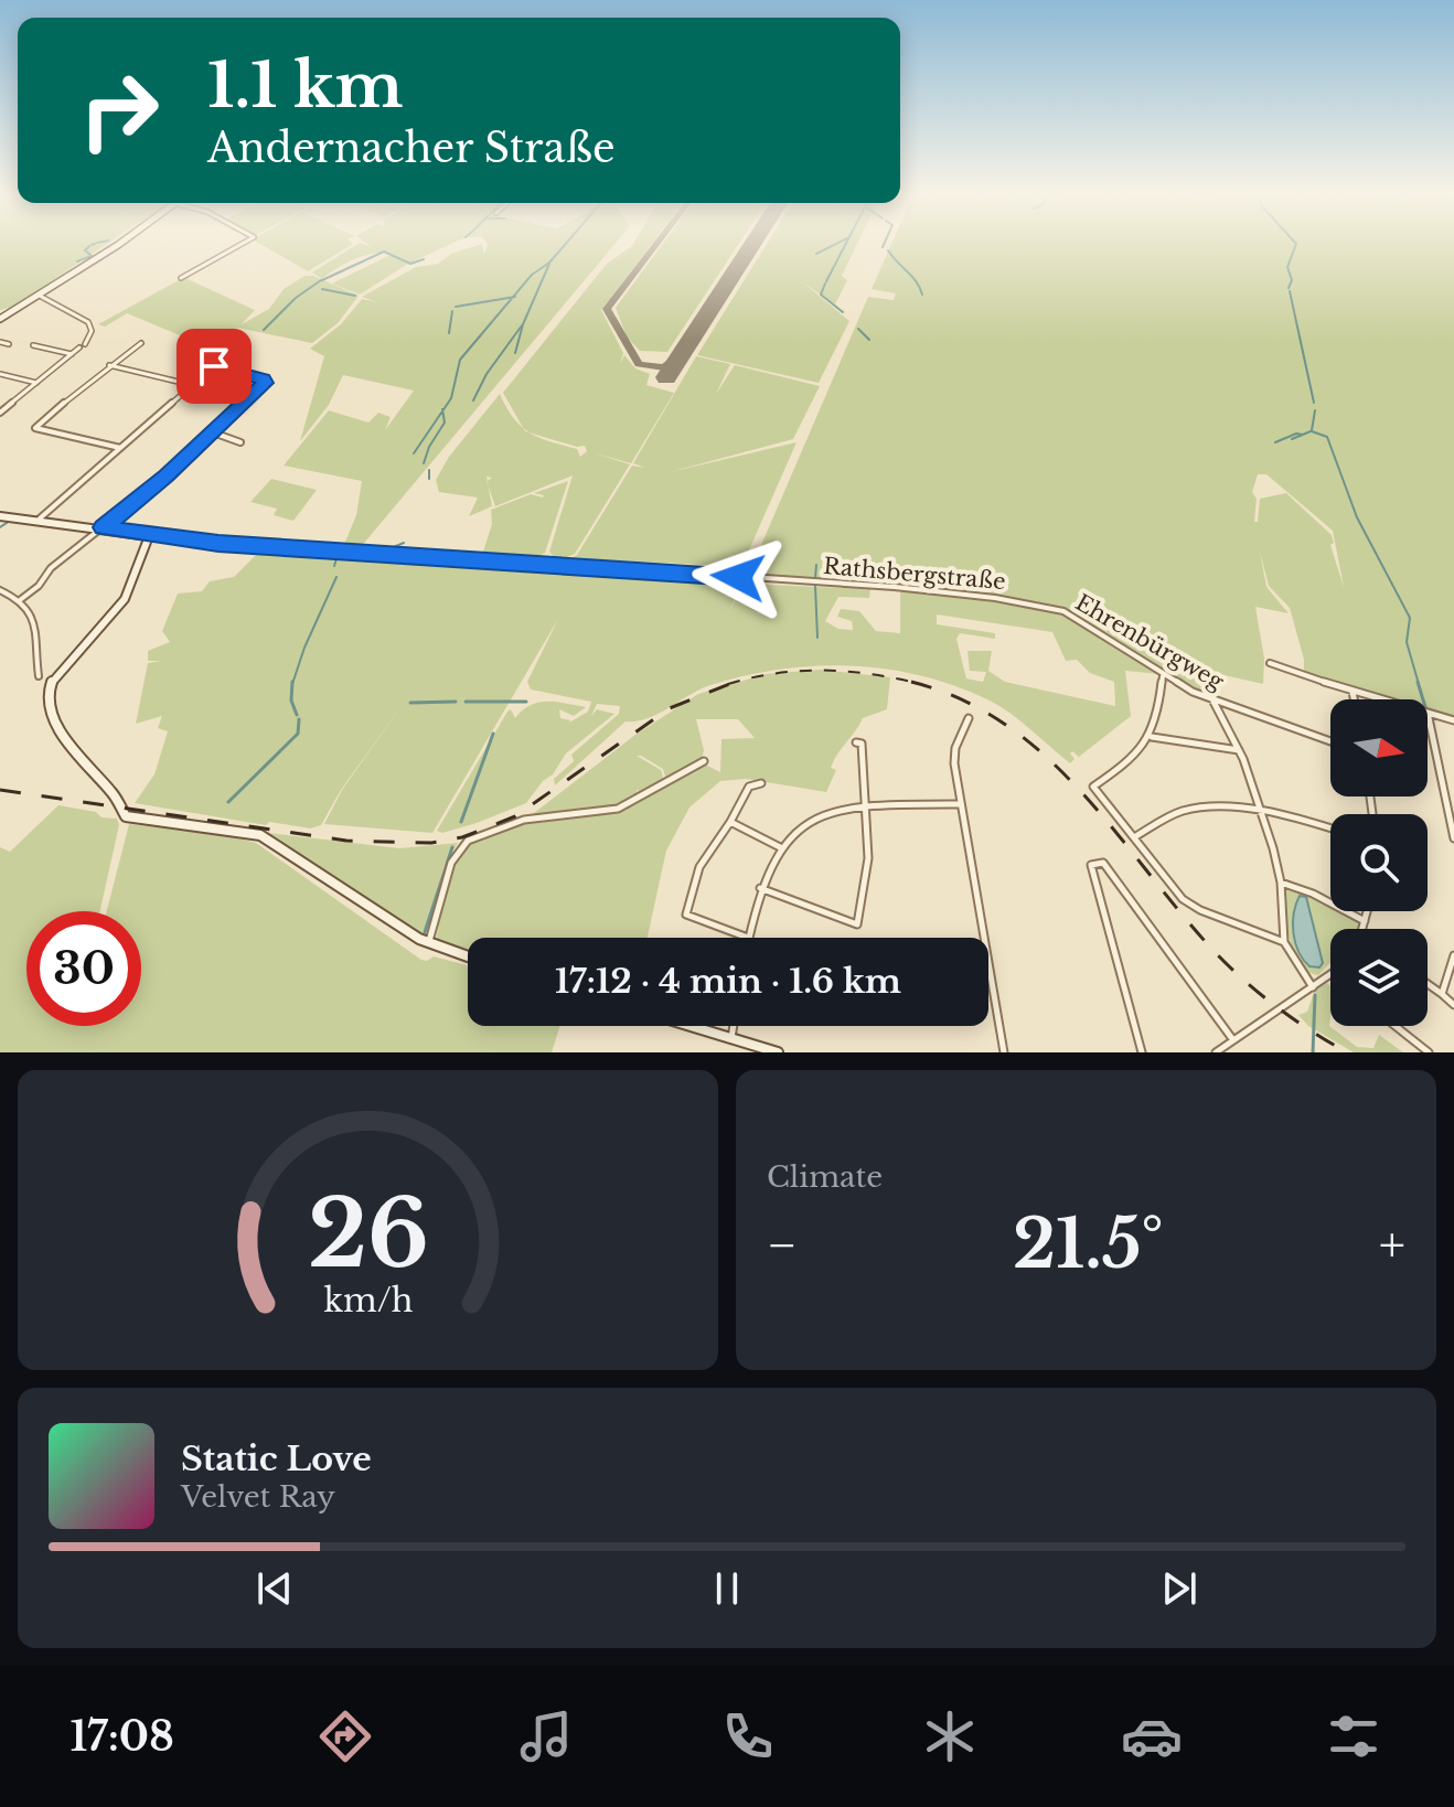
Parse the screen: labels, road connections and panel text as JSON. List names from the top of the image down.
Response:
{
  "streets": {
    "street": ["Rathsbergstraße", "Ehrenbürgweg"]
  },
  "crossings": [
    ["Rathsbergstraße", "Ehrenbürgweg"]
  ],
  "north": "right",
  "page": {
    "turn": ["1.1 km", "Andernacher Straße"],
    "limit": "30",
    "trip": "17:12 · 4 min · 1.6 km",
    "tile": "Climate",
    "heat": ["−", "21.5°", "+"],
    "song": ["Static Love", "Velvet Ray"],
    "tabs": "17:08",
    "gauge": ["26", "km/h"]
  }
}
